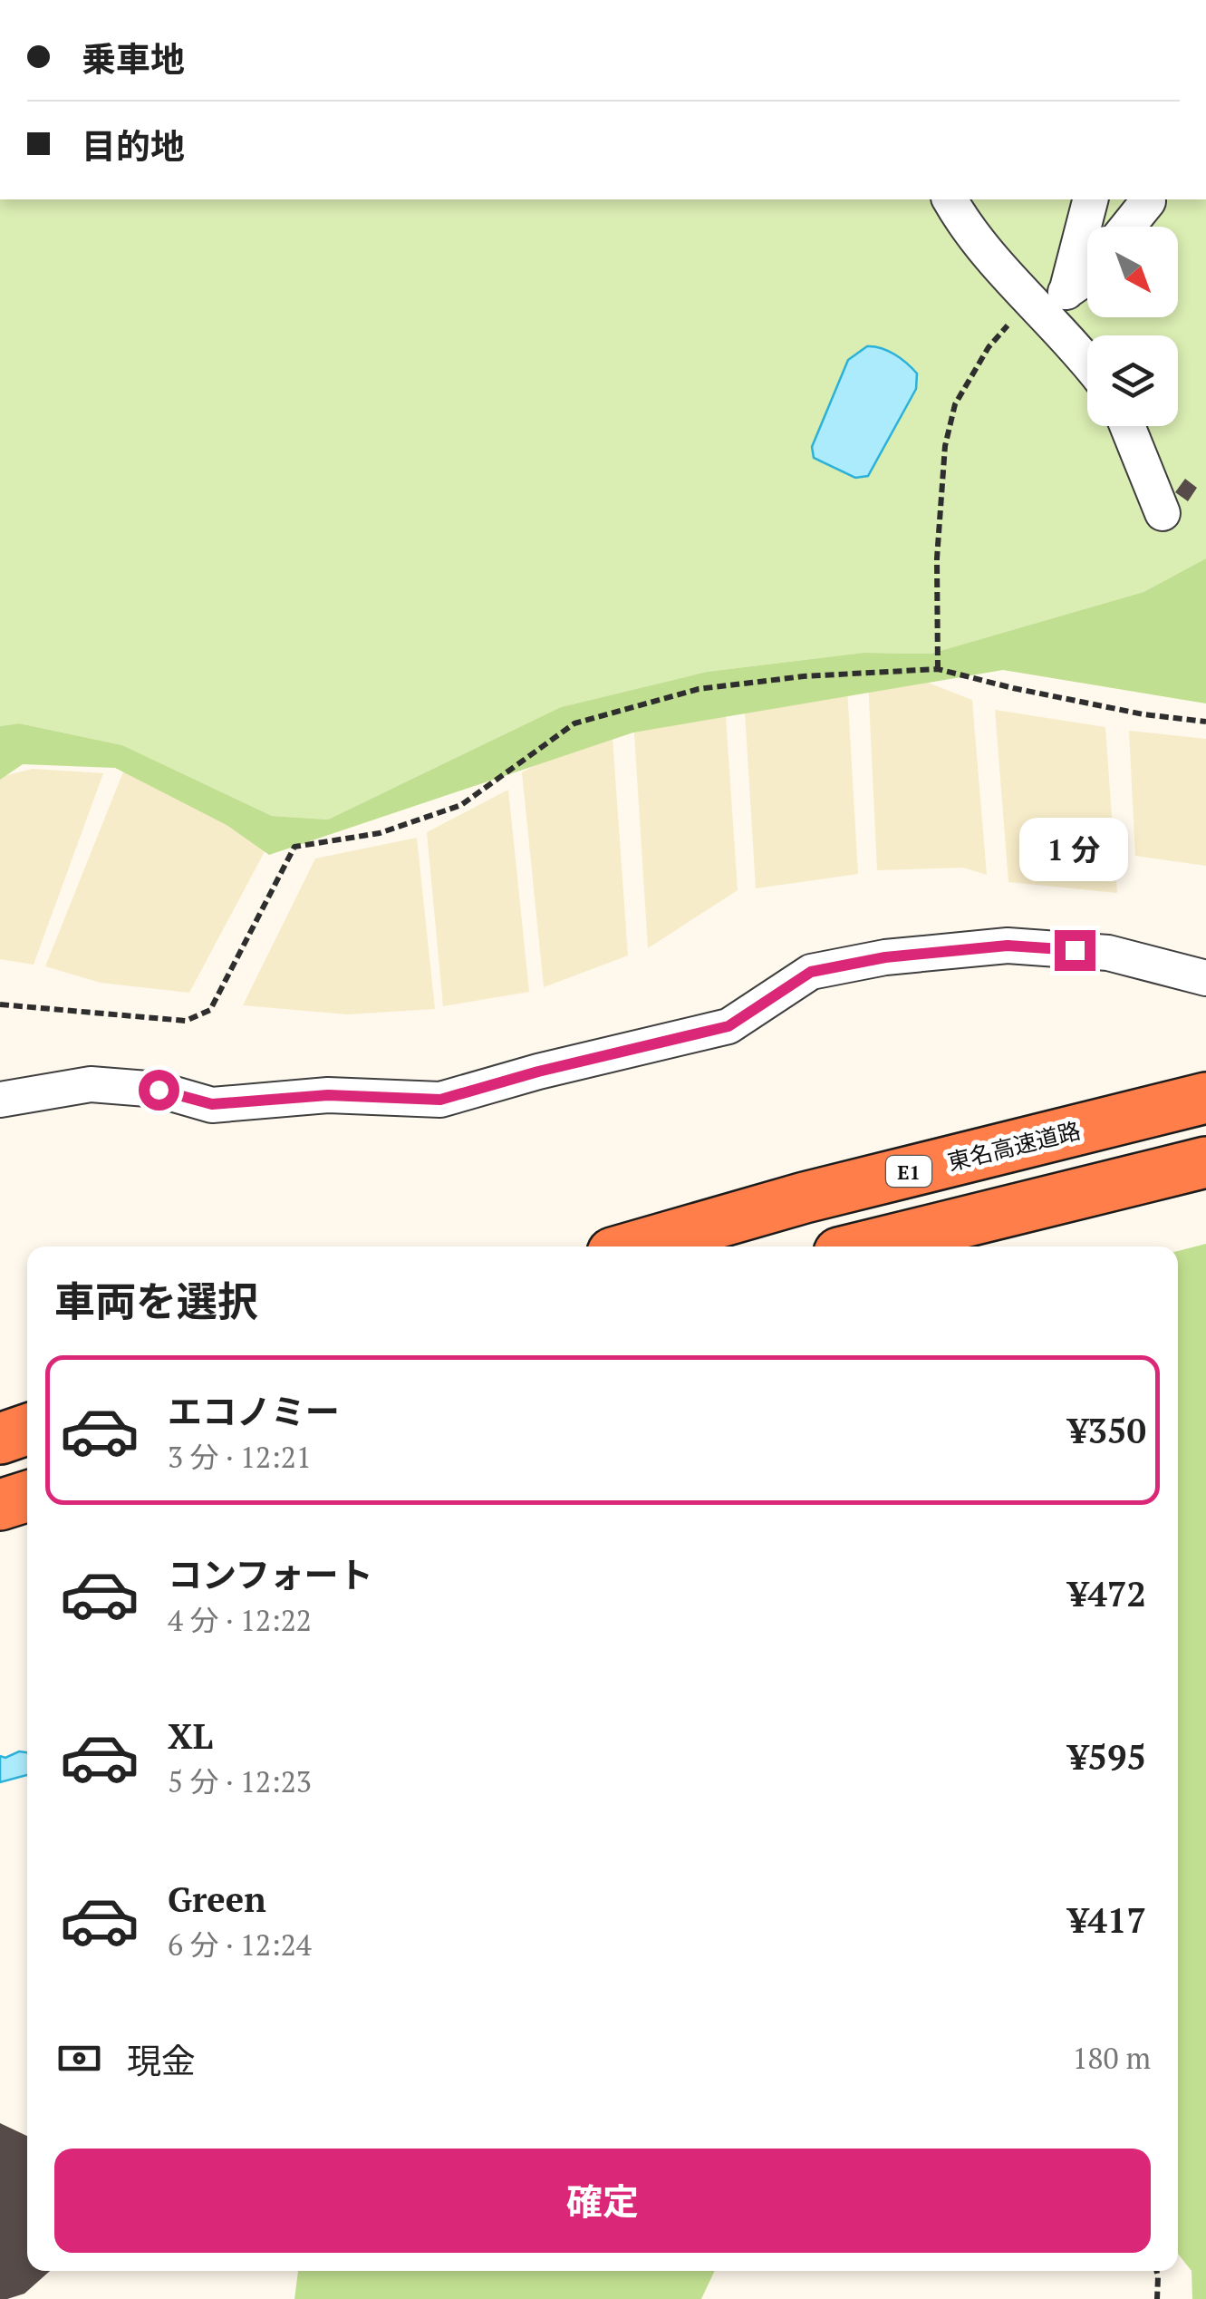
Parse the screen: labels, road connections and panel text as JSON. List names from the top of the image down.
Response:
{
  "streets": {
    "highway": ["東名高速道路", "E1"]
  },
  "north": "bottom right",
  "page": {
    "banner": ["乗車地", "目的地"],
    "bubble": "1 分",
    "heading": "車両を選択",
    "list": [
      {
        "name": "エコノミー",
        "note": "3 分 · 12:21",
        "value": "¥350"
      },
      {
        "name": "コンフォート",
        "note": "4 分 · 12:22",
        "value": "¥472"
      },
      {
        "name": "XL",
        "note": "5 分 · 12:23",
        "value": "¥595"
      },
      {
        "name": "Green",
        "note": "6 分 · 12:24",
        "value": "¥417"
      }
    ],
    "pay": ["現金", "180 m"],
    "buttons": "確定"
  }
}
